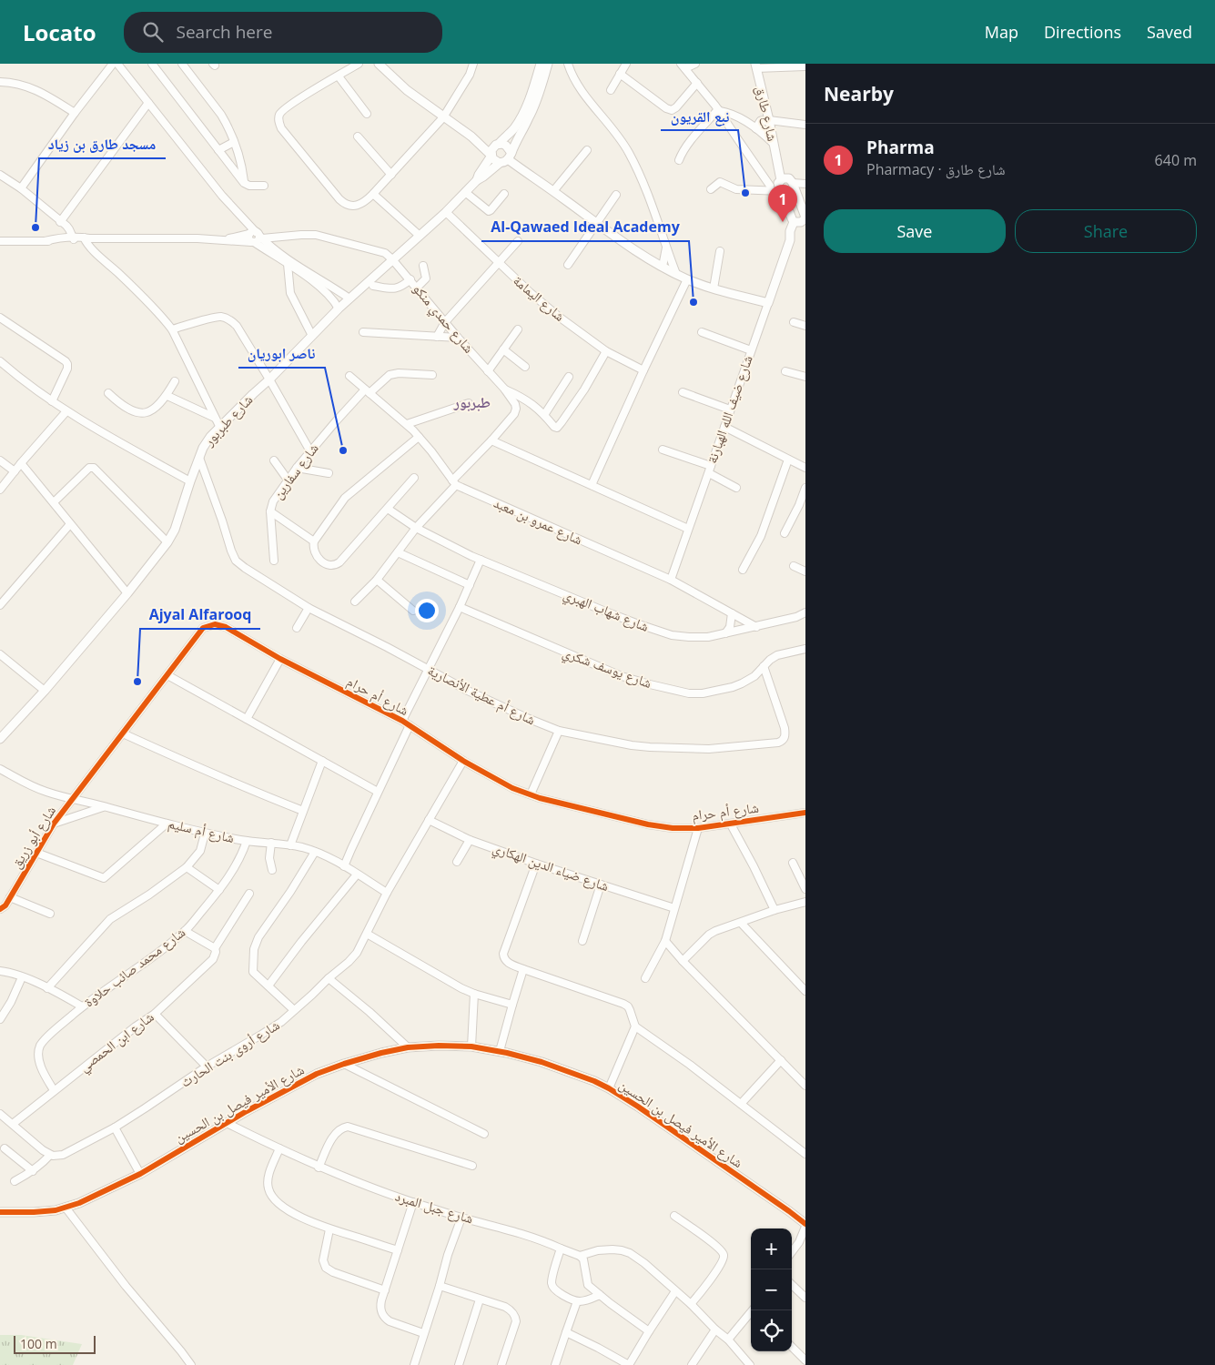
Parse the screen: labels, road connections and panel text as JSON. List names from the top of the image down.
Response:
{
  "streets": {
    "street": [
      "شارع طارق",
      "شارع اليمامة",
      "شارع حمدي منكو",
      "شارع ضيف الله الهبارنة",
      "شارع طبربور",
      "شارع سفارين",
      "شارع عمرو بن معبد",
      "شارع شهاب الهبري",
      "شارع يوسف شكري",
      "شارع أم عطية الأنصارية",
      "شارع أم حرام",
      "شارع أم سليم",
      "شارع أبو زريق",
      "شارع ضياء الدين الهكاري",
      "شارع محمد صائب حلاوة",
      "شارع ابن الحمصي",
      "شارع أروى بنت الحارث",
      "شارع الأمير فيصل بن الحسين",
      "شارع جبل المبرد"
    ]
  },
  "crossings": [
    ["شارع طارق", "شارع ضيف الله الهبارنة"],
    ["شارع اليمامة", "شارع طبربور"],
    ["شارع حمدي منكو", "شارع طبربور"],
    ["شارع حمدي منكو", "شارع عمرو بن معبد"],
    ["شارع حمدي منكو", "شارع شهاب الهبري"],
    ["شارع ضيف الله الهبارنة", "شارع عمرو بن معبد"],
    ["شارع طبربور", "شارع أم عطية الأنصارية"],
    ["شارع عمرو بن معبد", "شارع شهاب الهبري"],
    ["شارع يوسف شكري", "شارع أم عطية الأنصارية"],
    ["شارع أم حرام", "شارع أم سليم"],
    ["شارع أم حرام", "شارع أبو زريق"],
    ["شارع أم حرام", "شارع أروى بنت الحارث"],
    ["شارع أم سليم", "شارع أبو زريق"],
    ["شارع أم سليم", "شارع محمد صائب حلاوة"],
    ["شارع أم سليم", "شارع أروى بنت الحارث"],
    ["شارع ضياء الدين الهكاري", "شارع أروى بنت الحارث"],
    ["شارع محمد صائب حلاوة", "شارع ابن الحمصي"],
    ["شارع الأمير فيصل بن الحسين", "شارع جبل المبرد"]
  ],
  "districts": ["طبربور"],
  "places": [
    "نبع القريون",
    "مسجد طارق بن زياد",
    "Al-Qawaed Ideal Academy",
    "ناصر ابوريان",
    "Ajyal Alfarooq"
  ],
  "scale_bar": "100 m",
  "page": {
    "header": "Locato",
    "search": "Search here",
    "nav": ["Map", "Directions", "Saved"],
    "heading": "Nearby",
    "list": [
      {
        "mark": "1",
        "name": "Pharma",
        "note": "Pharmacy · شارع طارق",
        "value": "640 m"
      }
    ],
    "pins": "1",
    "buttons": ["Save", "Share"],
    "map_buttons": ["+", "−"],
    "scale": "100 m"
  }
}
